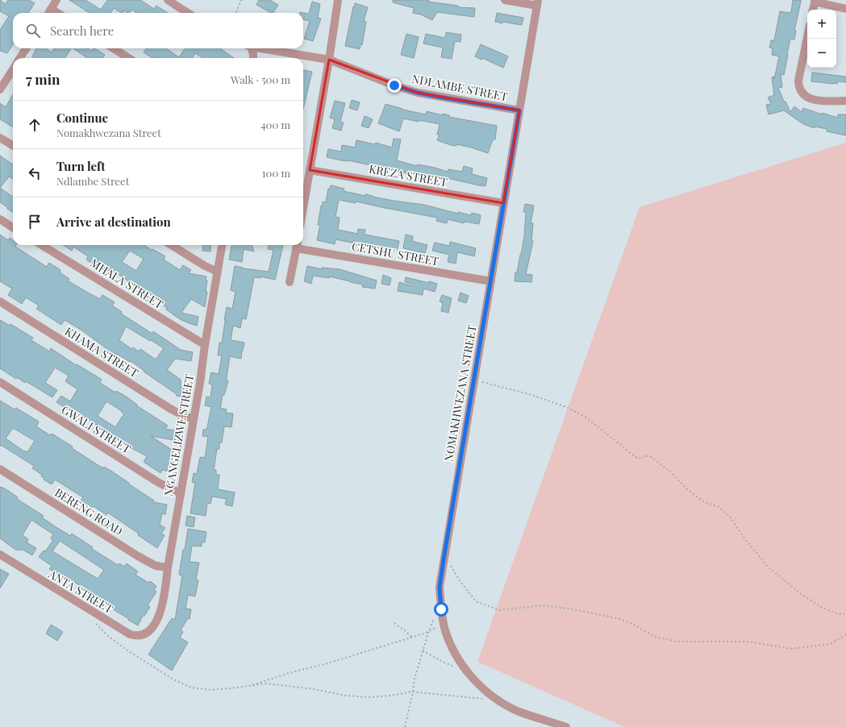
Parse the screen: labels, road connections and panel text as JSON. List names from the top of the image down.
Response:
{
  "streets": {
    "street": [
      "NDLAMBE STREET",
      "KREZA STREET",
      "CETSHU STREET",
      "MHALA STREET",
      "KHAMA STREET",
      "NOMAKHWEZANA STREET",
      "GWALI STREET",
      "NGANGELIZWE STREET",
      "BERENG ROAD",
      "ANTA STREET"
    ]
  },
  "crossings": [
    ["NDLAMBE STREET", "NOMAKHWEZANA STREET"],
    ["KREZA STREET", "NOMAKHWEZANA STREET"],
    ["CETSHU STREET", "NOMAKHWEZANA STREET"],
    ["MHALA STREET", "NGANGELIZWE STREET"],
    ["KHAMA STREET", "NGANGELIZWE STREET"],
    ["GWALI STREET", "NGANGELIZWE STREET"],
    ["NGANGELIZWE STREET", "BERENG ROAD"],
    ["NGANGELIZWE STREET", "ANTA STREET"]
  ],
  "page": {
    "map_buttons": ["+", "−"],
    "search": "Search here",
    "heading": ["7 min", "Walk · 500 m"],
    "list": [
      ["Continue", "Nomakhwezana Street", "400 m"],
      ["Turn left", "Ndlambe Street", "100 m"],
      "Arrive at destination"
    ]
  }
}
